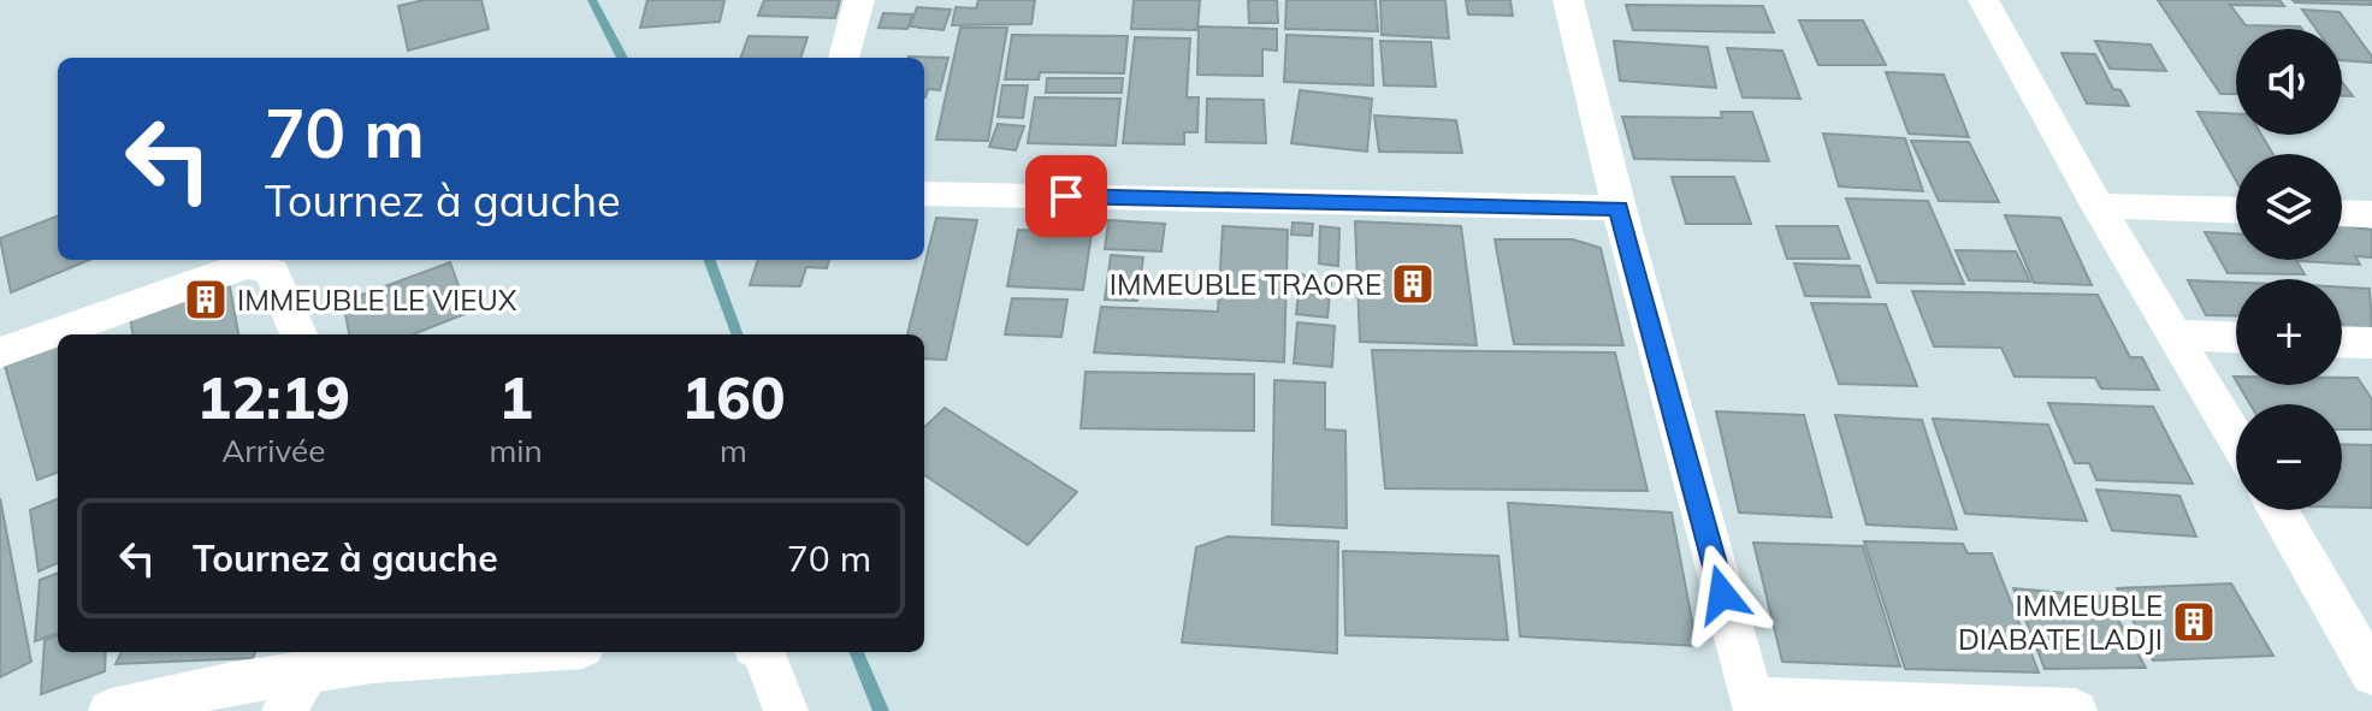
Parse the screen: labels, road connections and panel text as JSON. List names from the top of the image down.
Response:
{
  "places": {
    "building": ["IMMEUBLE TRAORE", "IMMEUBLE LE VIEUX", "IMMEUBLE DIABATE LADJI"]
  },
  "page": {
    "map_buttons": ["+", "−"],
    "turn": ["70 m", "Tournez à gauche"],
    "eta": [
      "12:19",
      "Arrivée",
      "1",
      "min",
      "160",
      "m"
    ],
    "list": [
      {
        "name": "Tournez à gauche",
        "value": "70 m"
      }
    ]
  }
}
